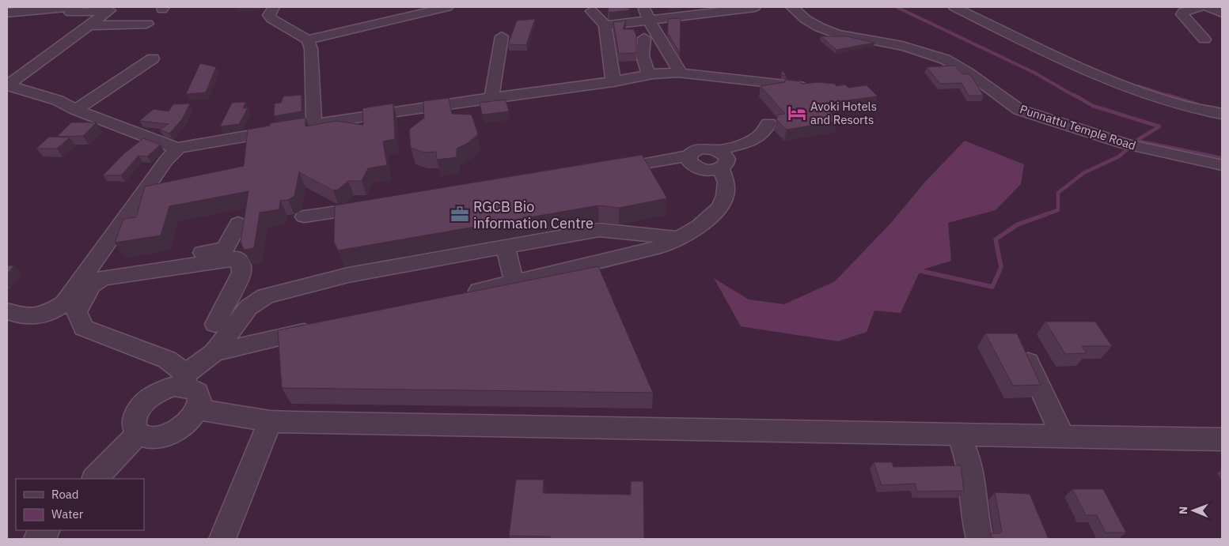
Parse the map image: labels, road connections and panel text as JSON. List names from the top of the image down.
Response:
{
  "streets": {
    "street": ["Punnattu Temple Road"]
  },
  "places": {
    "hotel": ["Avoki Hotels and Resorts"],
    "office": ["RGCB Bio information Centre"]
  },
  "legend": ["Road", "Water"],
  "north": "left"
}
